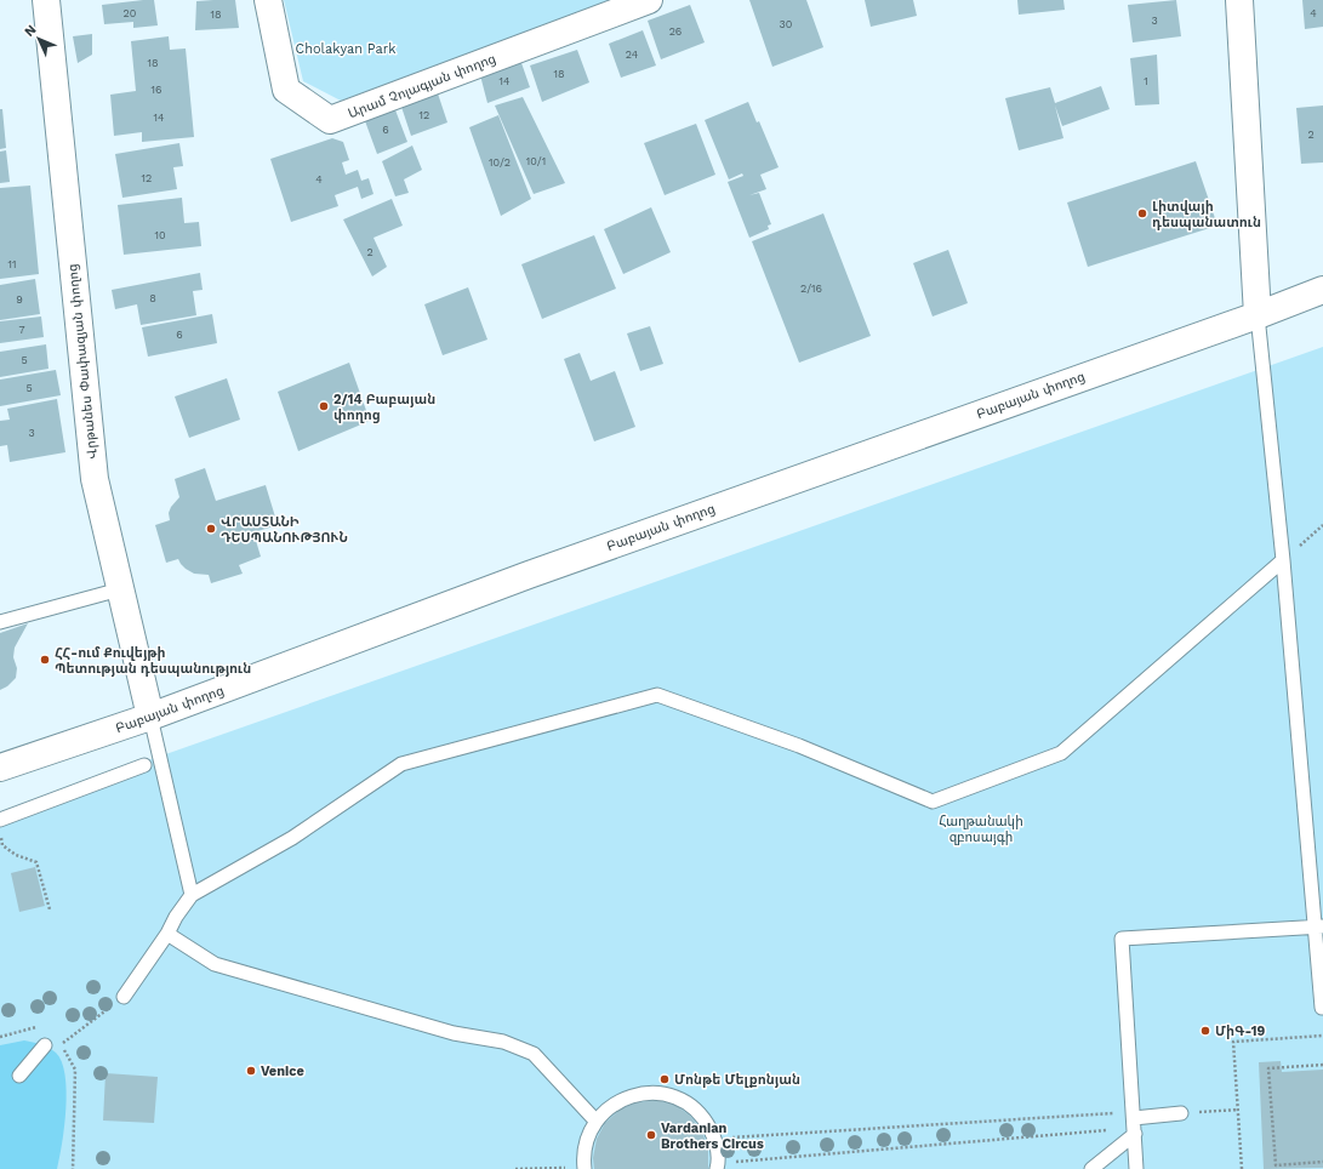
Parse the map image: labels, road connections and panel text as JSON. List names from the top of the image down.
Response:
{
  "streets": {
    "street": ["Արամ Չոլագյան փողոց", "Վրթանես Փափազյան փողոց", "Բաբայան փողոց"]
  },
  "crossings": [
    ["Վրթանես Փափազյան փողոց", "Բաբայան փողոց"]
  ],
  "parks": ["Cholakyan Park", "Հաղթանակի զբոսայգի"],
  "places": [
    "Լիտվայի դեսպանատուն",
    "2/14 Բաբայան փողոց",
    "ՎՐԱՍՏԱՆԻ ԴԵՍՊԱՆՈՒԹՅՈՒՆ",
    "ՀՀ-ում Քուվեյթի Պետության դեսպանություն",
    "ՄիԳ-19",
    "Venice",
    "Մոնթե Մելքոնյան",
    "Vardanian Brothers Circus"
  ],
  "house_numbers": [
    "20",
    "4",
    "18",
    "3",
    "30",
    "26",
    "24",
    "18",
    "18",
    "14",
    "1",
    "16",
    "12",
    "14",
    "6",
    "2",
    "10/1",
    "10/2",
    "12",
    "4",
    "10",
    "2",
    "11",
    "2/16",
    "8",
    "9",
    "7",
    "6",
    "5",
    "5",
    "3"
  ],
  "north": "top left"
}
